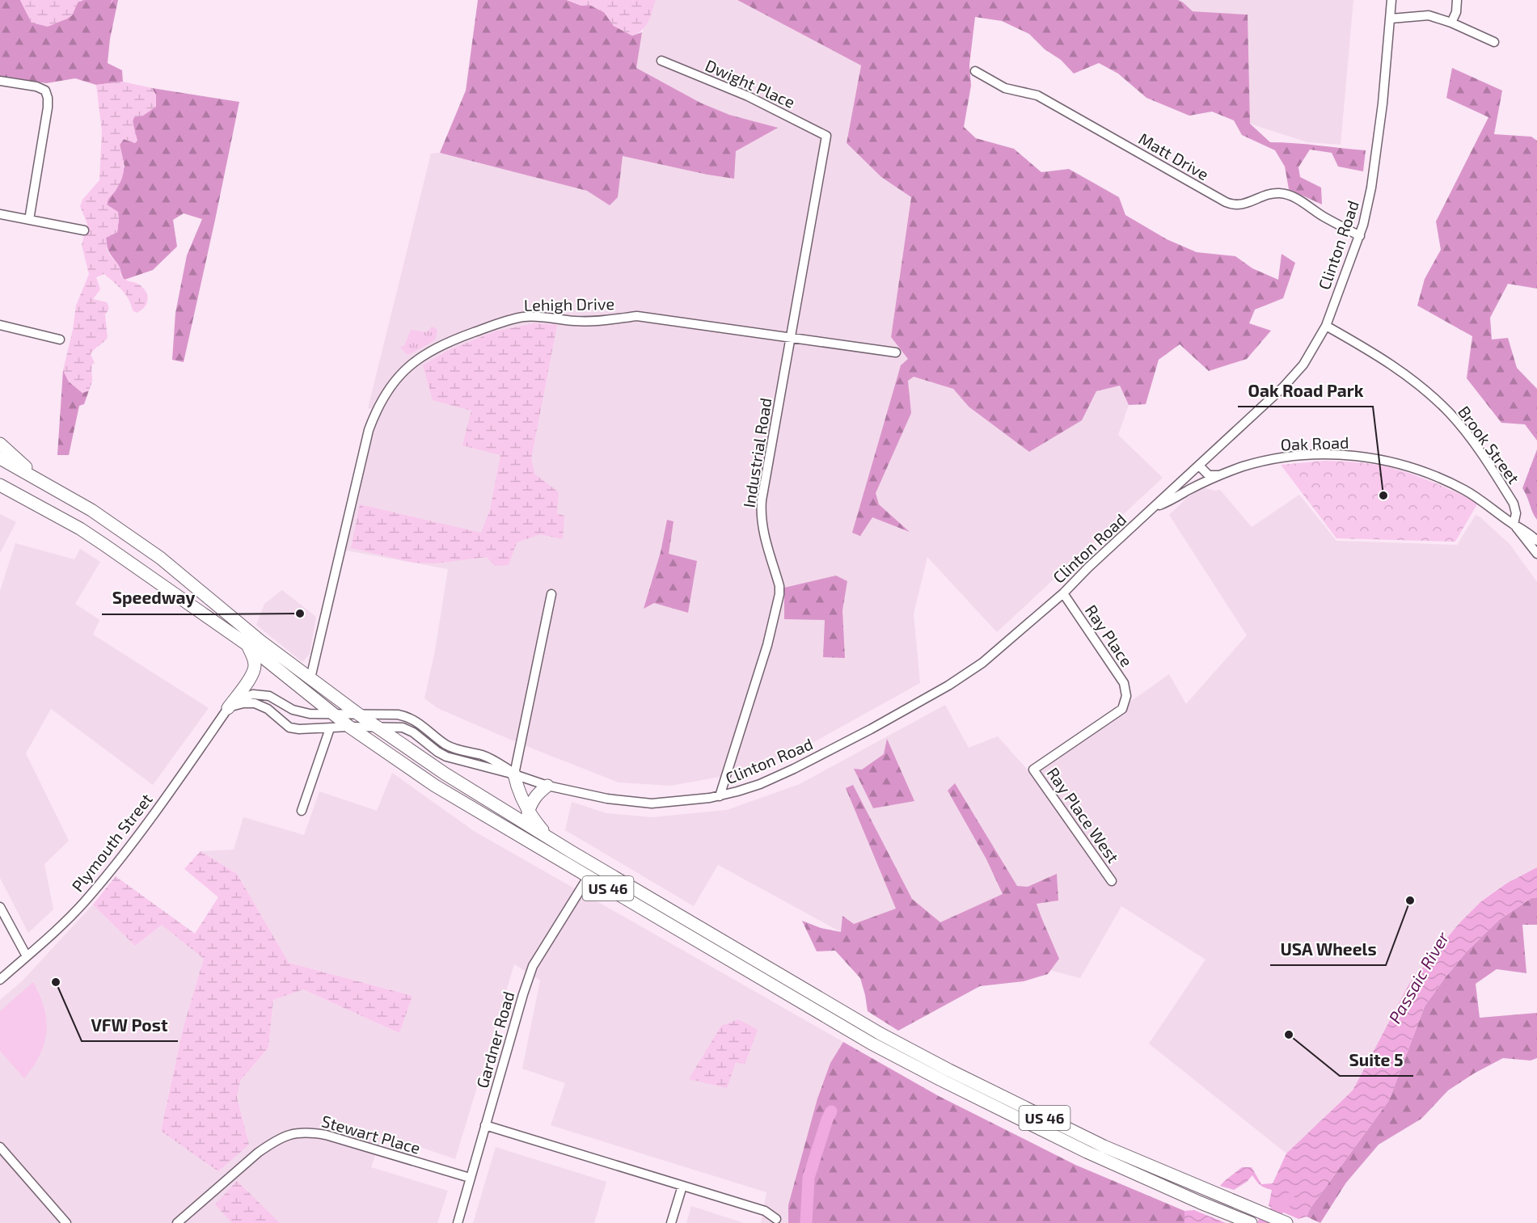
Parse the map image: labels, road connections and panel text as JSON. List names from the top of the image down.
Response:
{
  "streets": {
    "highway": ["US 46"],
    "street": [
      "Dwight Place",
      "Matt Drive",
      "Clinton Road",
      "Lehigh Drive",
      "Oak Road",
      "Brook Street",
      "Industrial Road",
      "Ray Place",
      "Ray Place West",
      "Plymouth Street",
      "Gardner Road",
      "Stewart Place"
    ]
  },
  "crossings": [
    ["Dwight Place", "Industrial Road"],
    ["Matt Drive", "Clinton Road"],
    ["Clinton Road", "Oak Road"],
    ["Clinton Road", "Brook Street"],
    ["Clinton Road", "Industrial Road"],
    ["Clinton Road", "Ray Place"],
    ["Lehigh Drive", "Industrial Road"],
    ["Lehigh Drive", "US 46"],
    ["Oak Road", "Brook Street"],
    ["Ray Place", "Ray Place West"],
    ["Plymouth Street", "US 46"],
    ["US 46", "Gardner Road"],
    ["Gardner Road", "Stewart Place"]
  ],
  "water": ["Passaic River"],
  "places": [
    "Oak Road Park",
    "Speedway",
    "USA Wheels",
    "VFW Post",
    "Suite 5"
  ]
}
